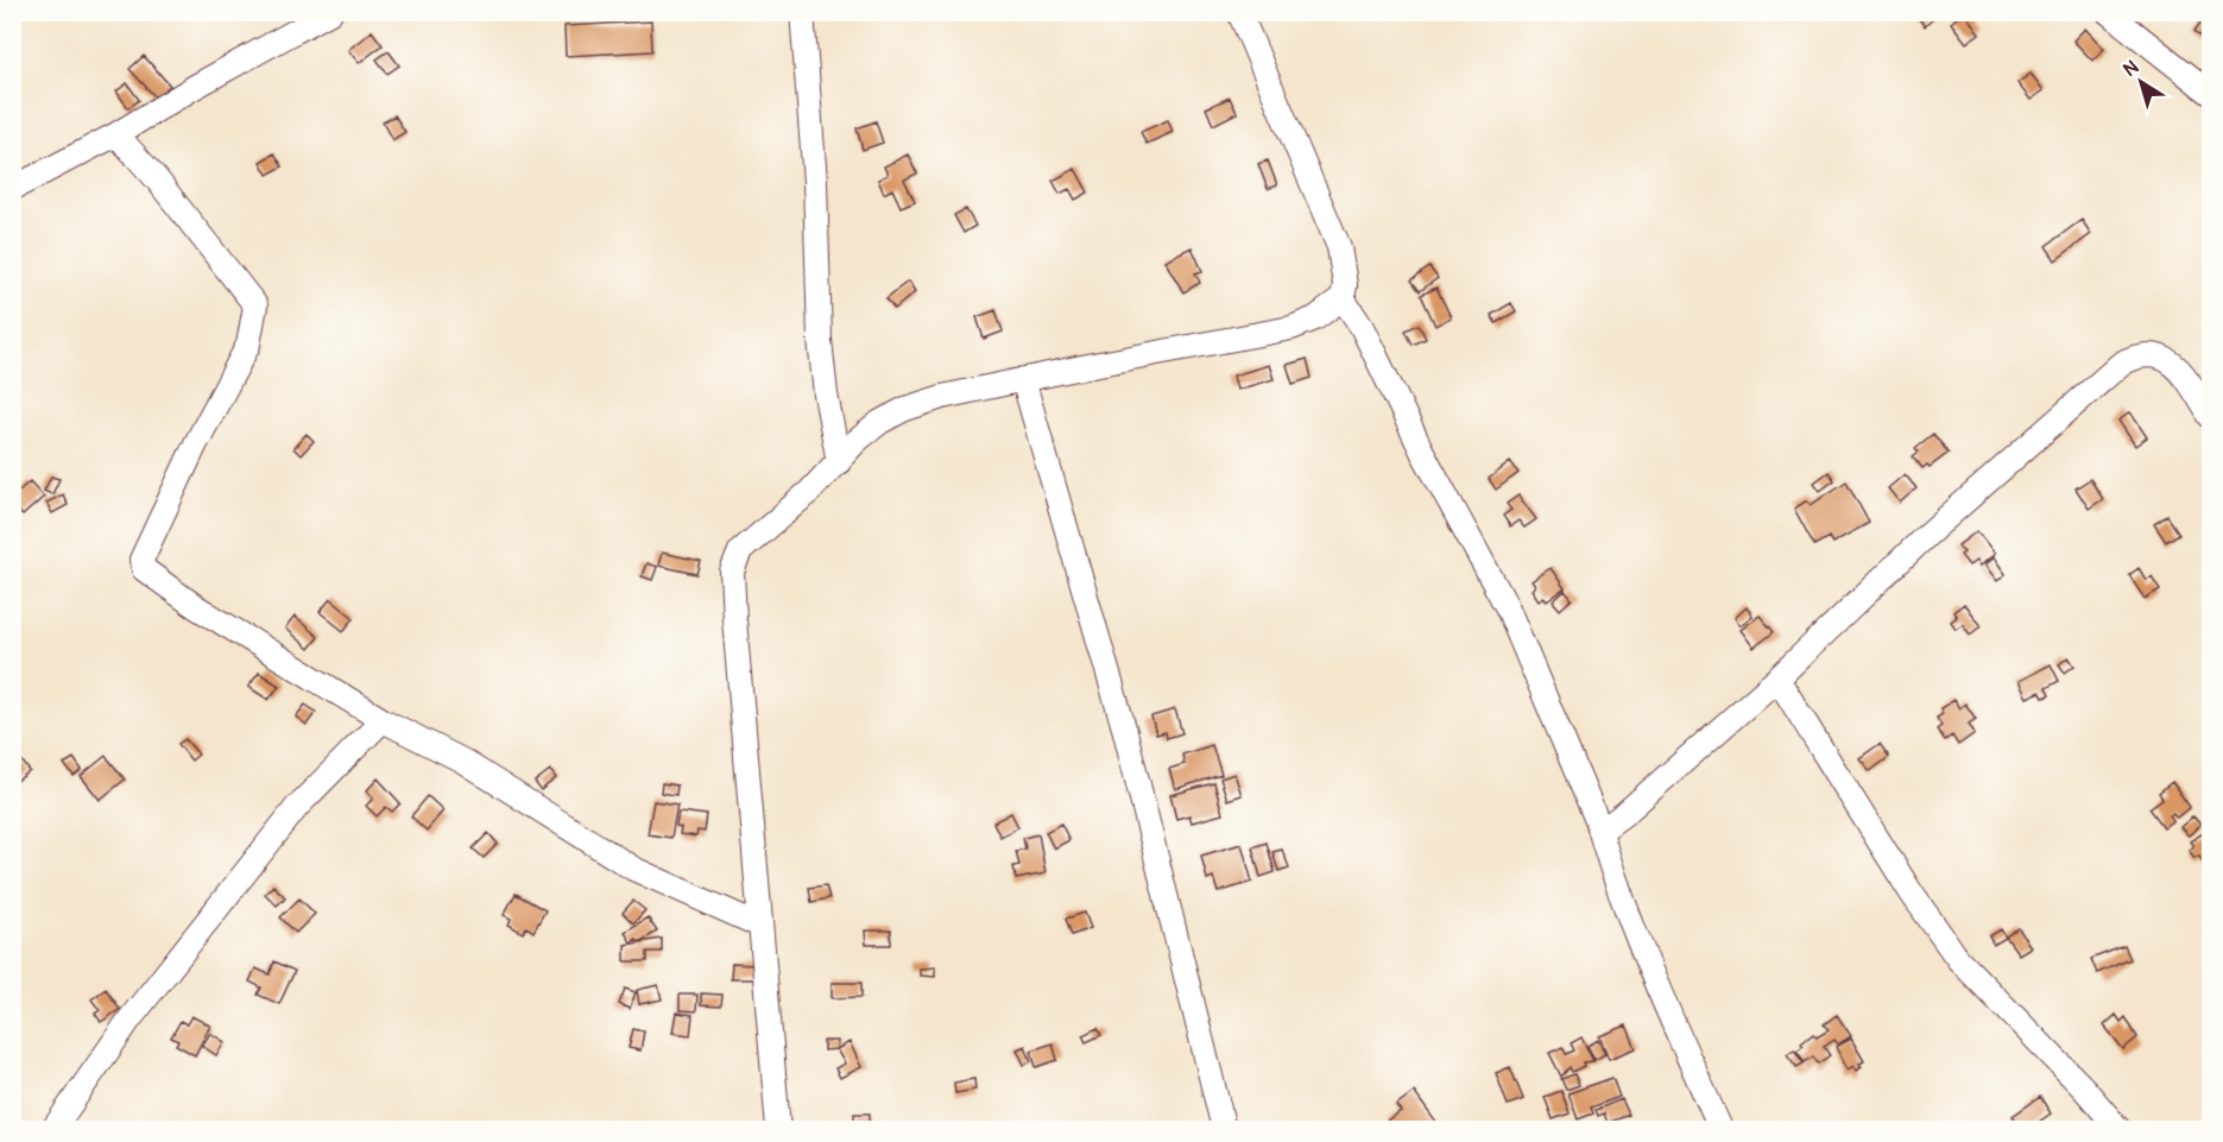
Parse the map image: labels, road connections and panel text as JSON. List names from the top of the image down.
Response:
{
  "north": "top left"
}
